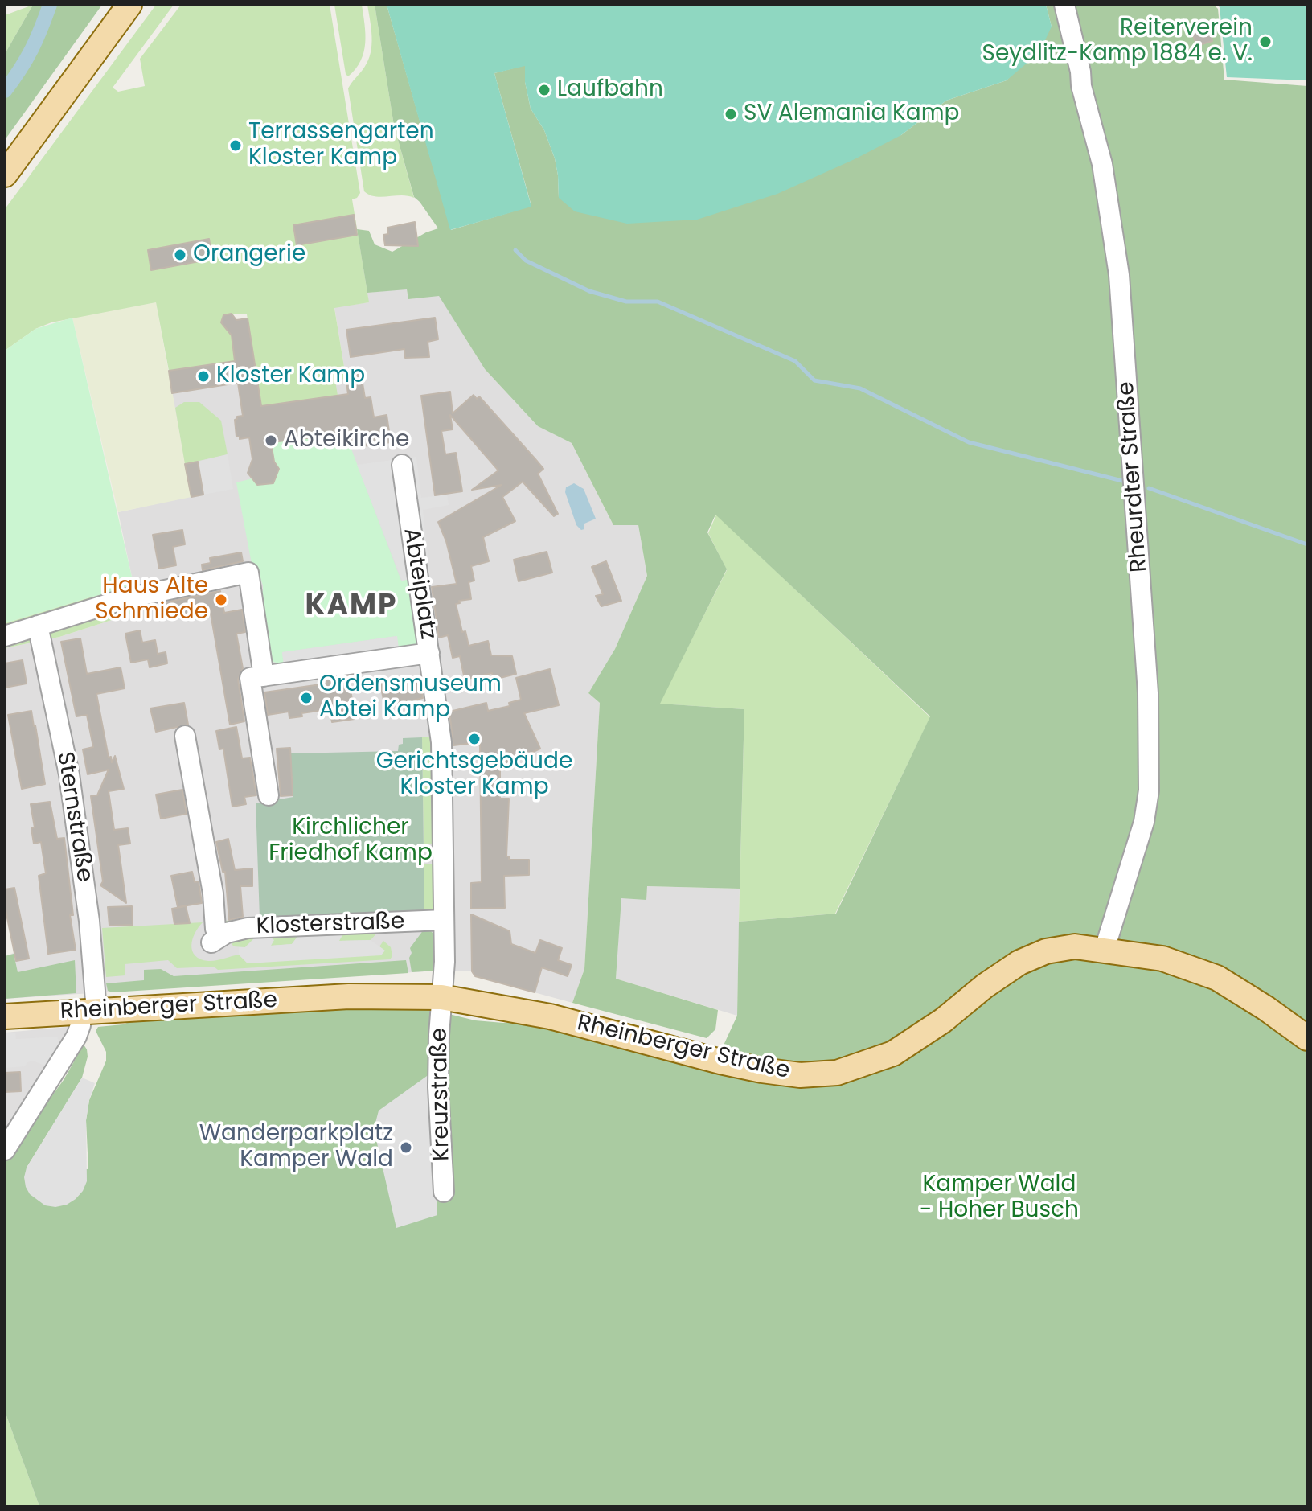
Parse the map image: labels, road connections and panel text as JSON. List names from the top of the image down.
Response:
{
  "streets": {
    "main road": ["Rheinberger Straße"],
    "street": [
      "Rheurdter Straße",
      "Abteiplatz",
      "Sternstraße",
      "Klosterstraße",
      "Kreuzstraße"
    ]
  },
  "crossings": [
    ["Rheurdter Straße", "Rheinberger Straße"],
    ["Sternstraße", "Rheinberger Straße"],
    ["Rheinberger Straße", "Kreuzstraße"]
  ],
  "districts": ["KAMP"],
  "parks": ["Kirchlicher Friedhof Kamp", "Kamper Wald - Hoher Busch"],
  "places": [
    "Reiterverein Seydlitz-Kamp 1884 e. V.",
    "Laufbahn",
    "SV Alemania Kamp",
    "Terrassengarten Kloster Kamp",
    "Orangerie",
    "Kloster Kamp",
    "Abteikirche",
    "Haus Alte Schmiede",
    "Ordensmuseum Abtei Kamp",
    "Gerichtsgebäude Kloster Kamp",
    "Wanderparkplatz Kamper Wald"
  ]
}
